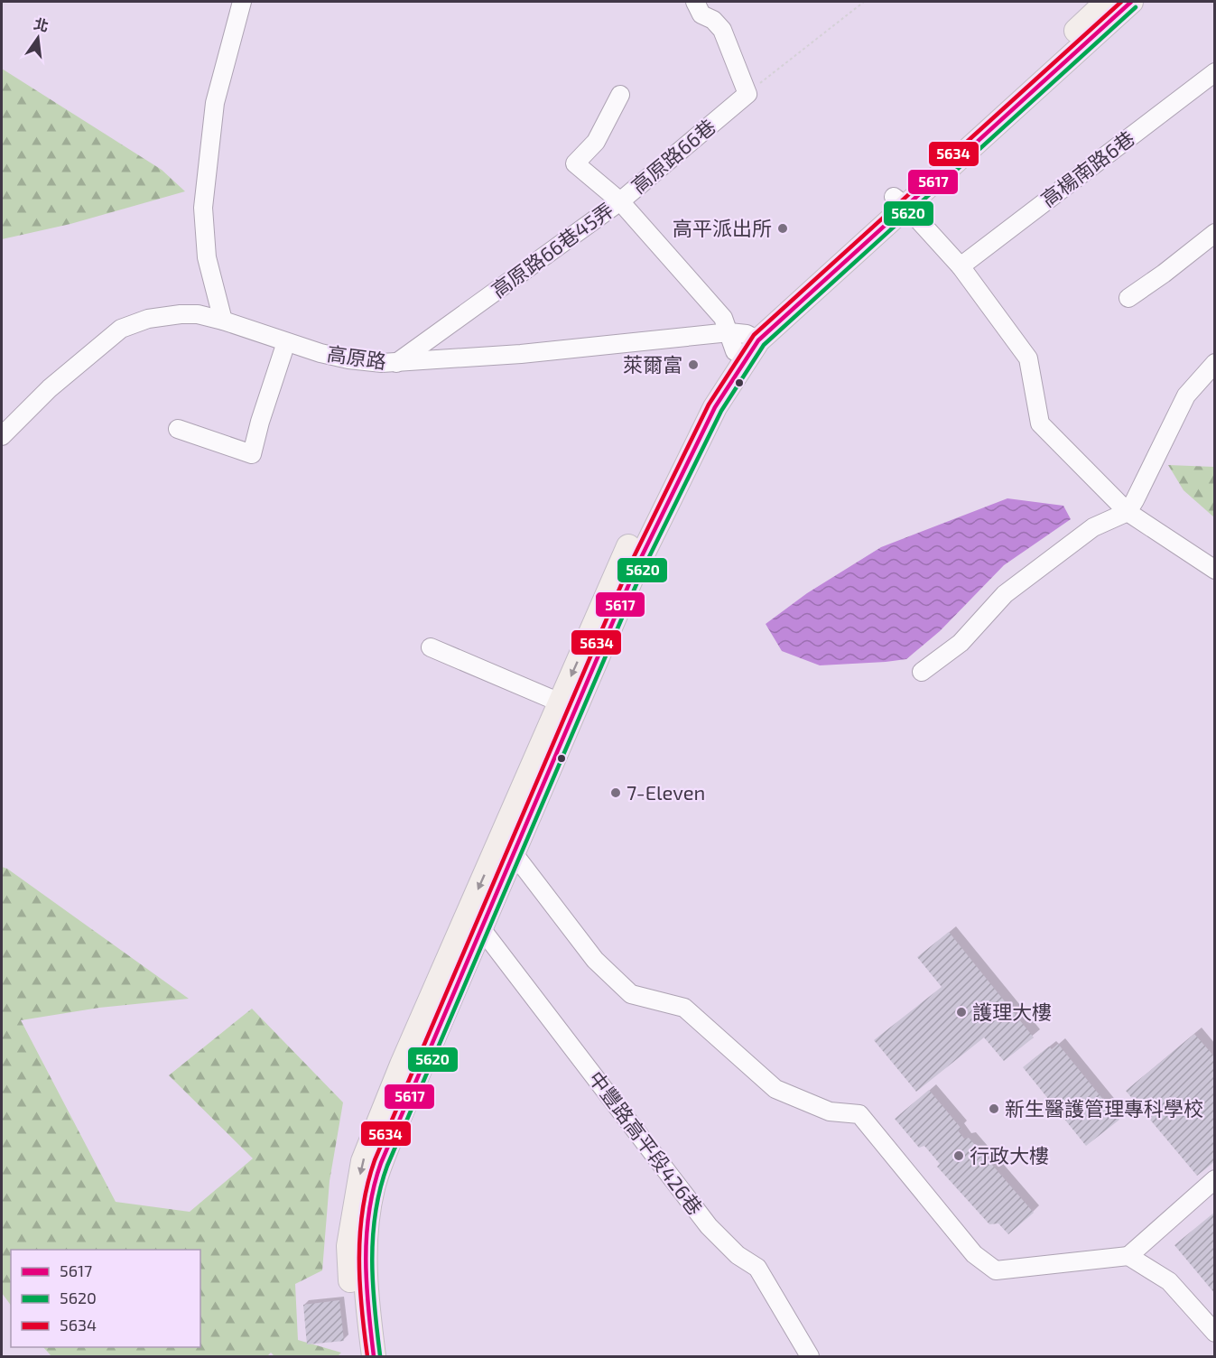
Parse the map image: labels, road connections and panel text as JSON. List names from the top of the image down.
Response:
{
  "streets": {
    "street": [
      "高原路66巷",
      "高楊南路6巷",
      "高原路66巷45弄",
      "高原路",
      "中豐路高平段426巷"
    ]
  },
  "crossings": [
    ["高原路66巷", "高原路66巷45弄"],
    ["高原路66巷", "高原路"],
    ["高原路66巷45弄", "高原路"]
  ],
  "places": [
    "高平派出所",
    "萊爾富",
    "7-Eleven",
    "護理大樓",
    "新生醫護管理專科學校",
    "行政大樓"
  ],
  "lines": ["transit line 5617", "transit line 5634", "transit line 5620"],
  "legend": ["5617", "5620", "5634"],
  "north": "top"
}
